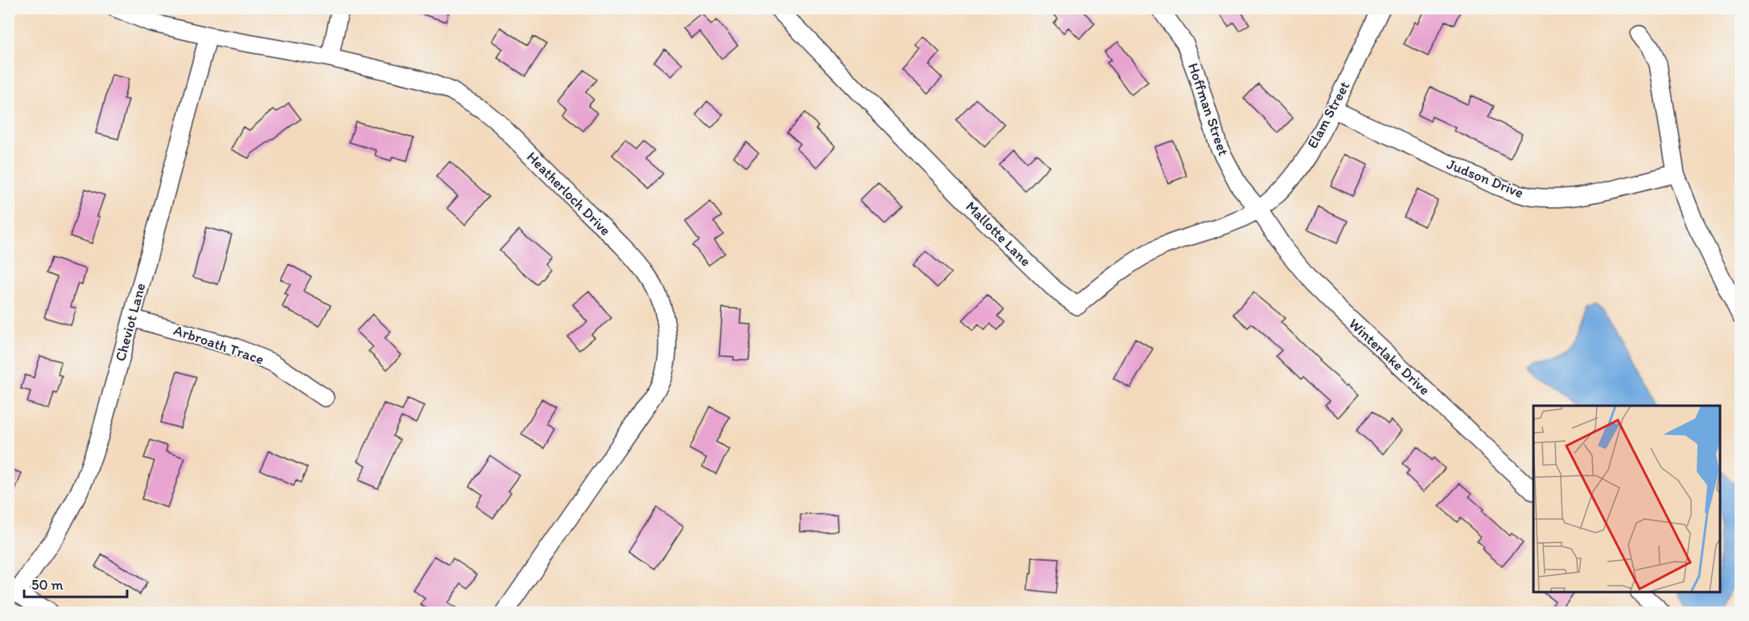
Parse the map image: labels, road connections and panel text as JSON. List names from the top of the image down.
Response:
{
  "streets": {
    "street": [
      "Hoffman Street",
      "Elam Street",
      "Judson Drive",
      "Heatherloch Drive",
      "Mallotte Lane",
      "Cheviot Lane",
      "Arbroath Trace",
      "Winterlake Drive"
    ]
  },
  "crossings": [
    ["Hoffman Street", "Elam Street"],
    ["Hoffman Street", "Mallotte Lane"],
    ["Hoffman Street", "Winterlake Drive"],
    ["Elam Street", "Judson Drive"],
    ["Elam Street", "Mallotte Lane"],
    ["Elam Street", "Winterlake Drive"],
    ["Heatherloch Drive", "Cheviot Lane"],
    ["Mallotte Lane", "Winterlake Drive"],
    ["Cheviot Lane", "Arbroath Trace"]
  ],
  "scale_bar": "50 m"
}
